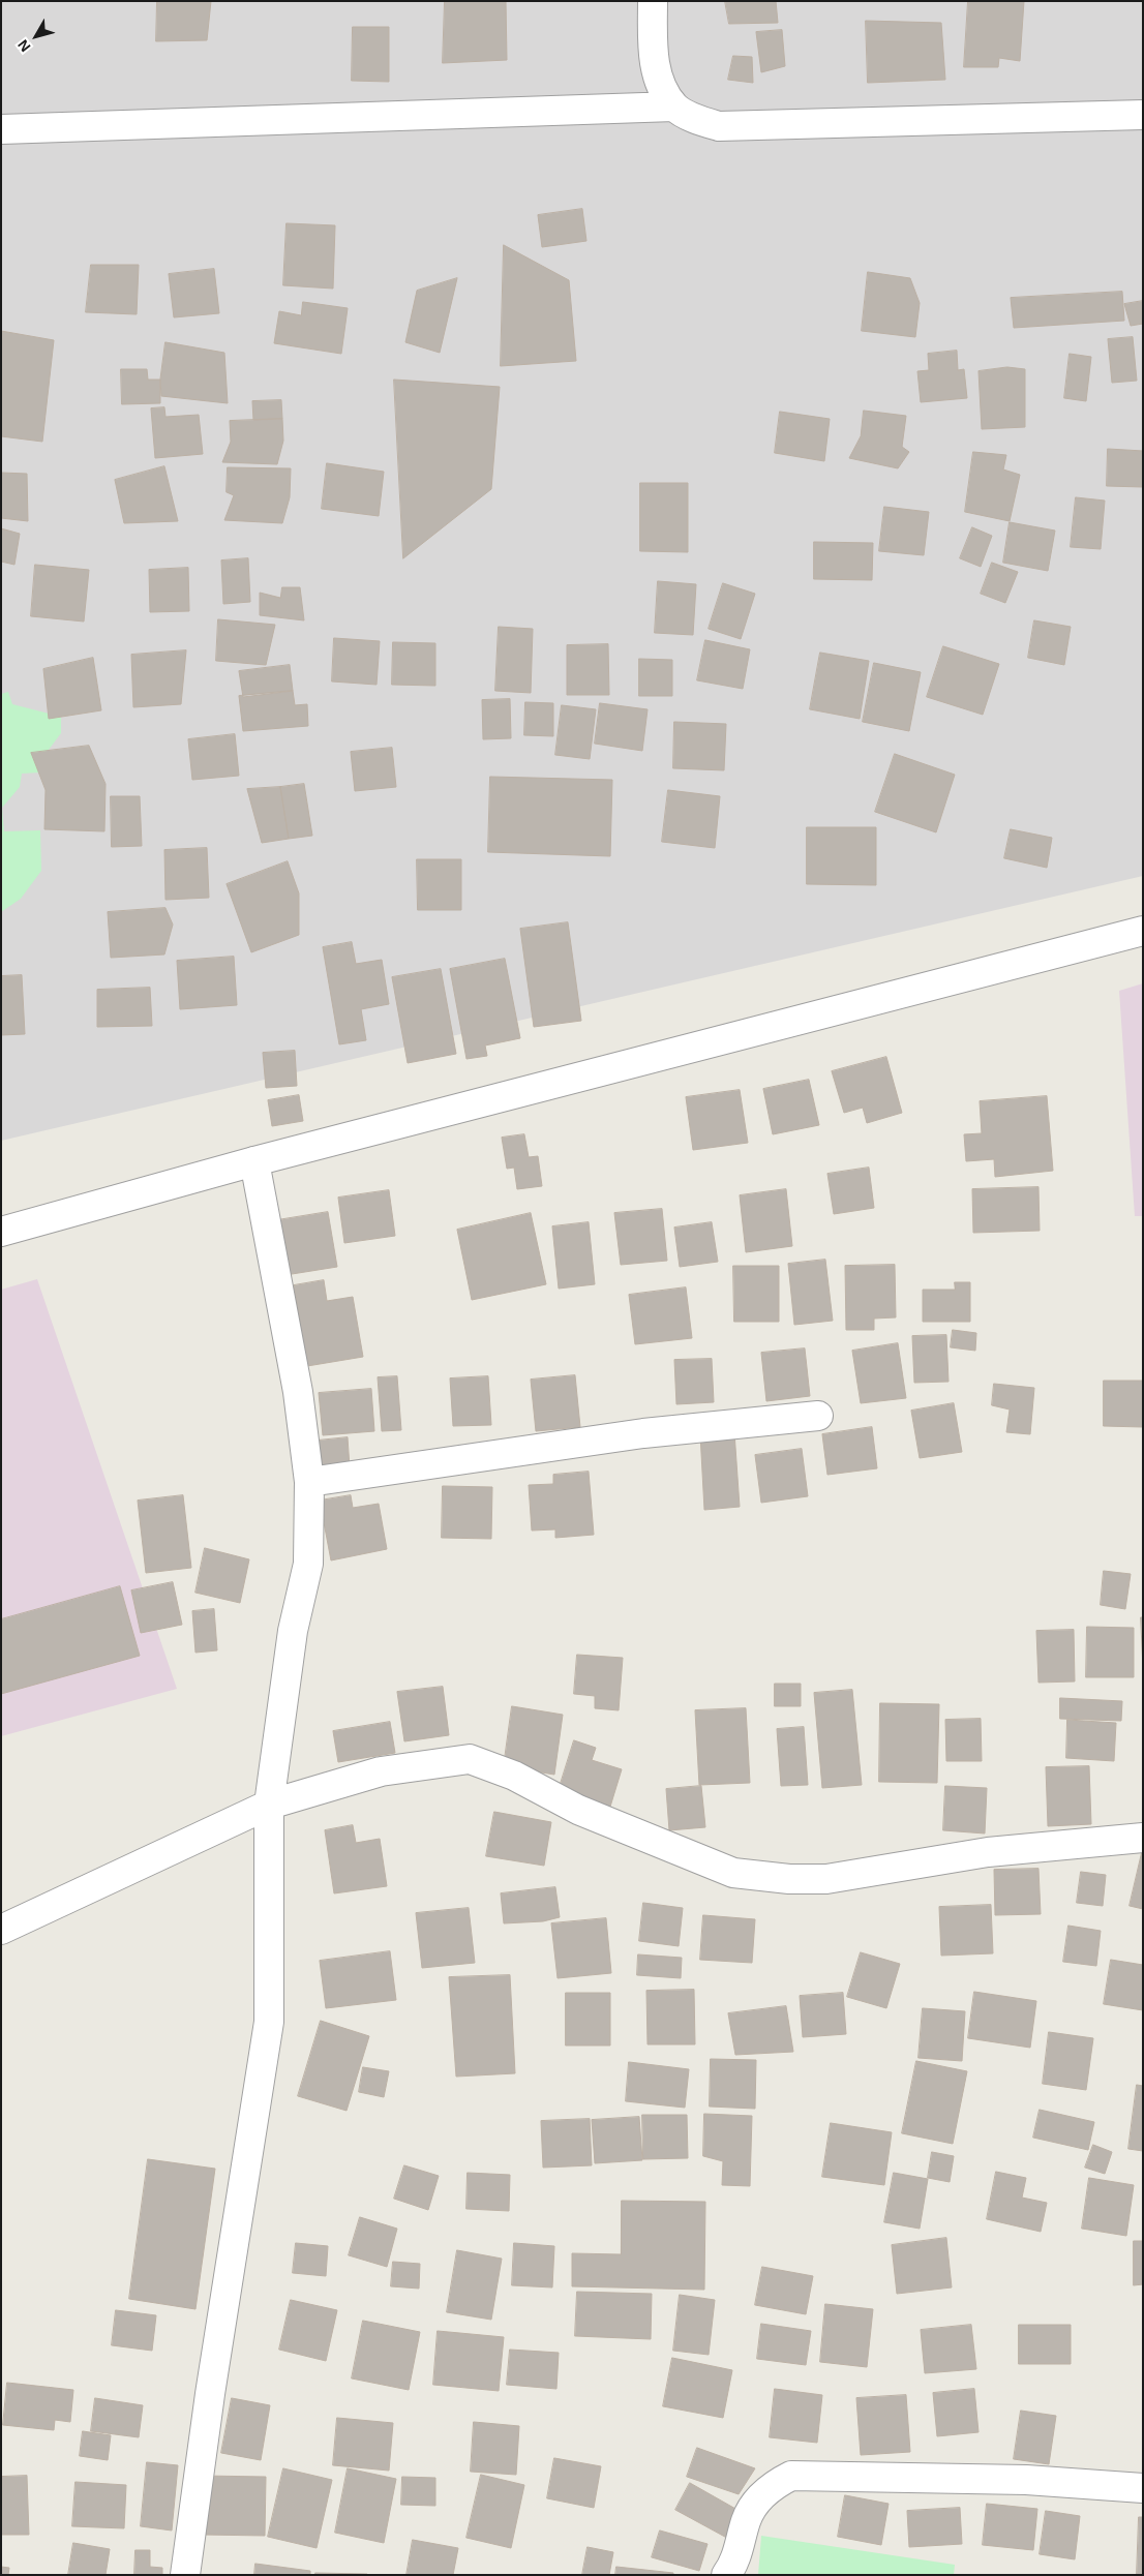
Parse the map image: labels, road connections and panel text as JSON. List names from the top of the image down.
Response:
{
  "north": "bottom left"
}
